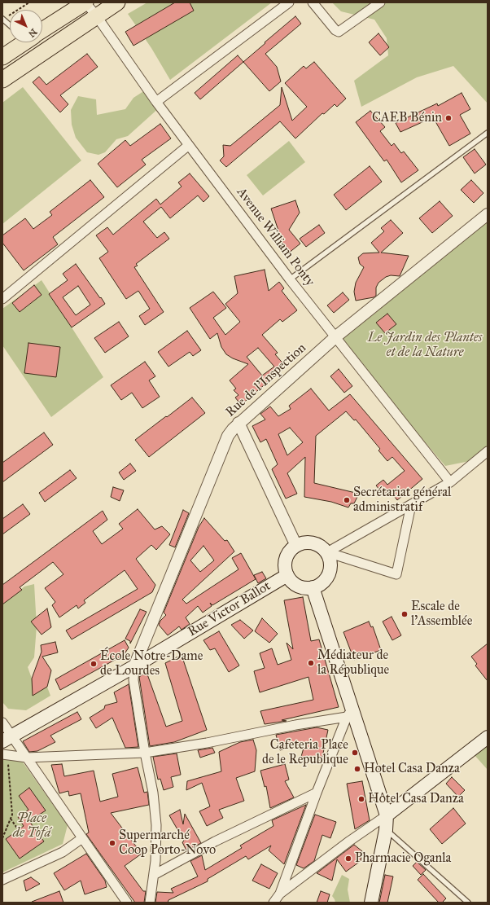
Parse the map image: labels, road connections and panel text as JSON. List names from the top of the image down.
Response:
{
  "streets": {
    "main road": ["Rue Victor Ballot"],
    "street": ["Avenue William Ponty", "Rue de l'Inspection"]
  },
  "crossings": [
    ["Avenue William Ponty", "Rue de l'Inspection"],
    ["Rue de l'Inspection", "Rue Victor Ballot"]
  ],
  "parks": ["Le Jardin des Plantes et de la Nature", "Place de Tofá"],
  "places": [
    "CAEB Bénin",
    "Secrétariat général administratif",
    "Escale de l'Assemblée",
    "Médiateur de la République",
    "École Notre-Dame de Lourdes",
    "Cafeteria Place de le Republique",
    "Hotel Casa Danza",
    "Hôtel Casa Danza",
    "Supermarché Coop Porto-Novo",
    "Pharmacie Oganla"
  ],
  "north": "bottom right"
}
